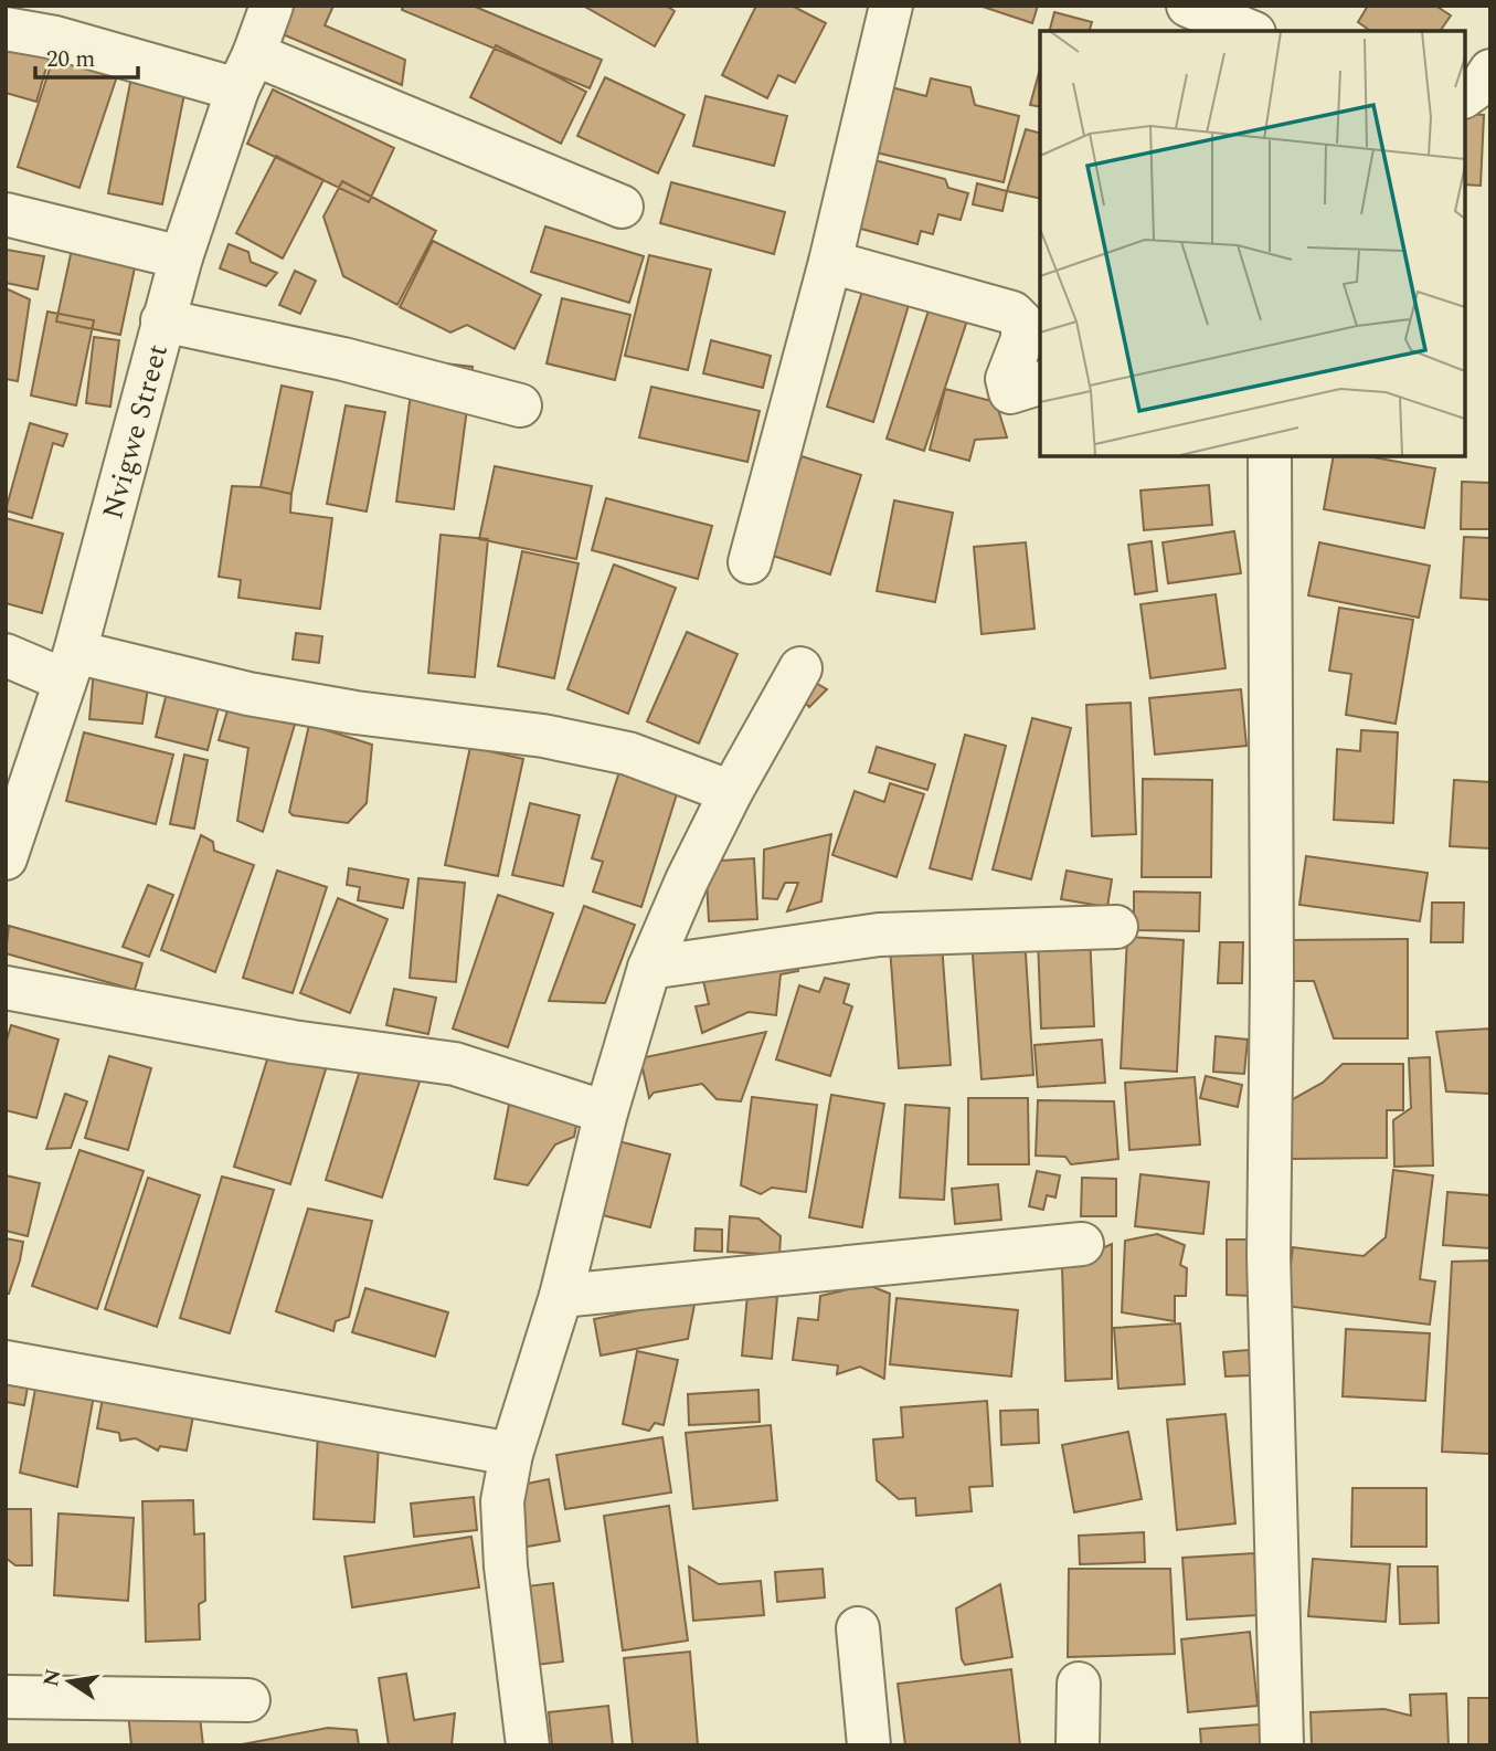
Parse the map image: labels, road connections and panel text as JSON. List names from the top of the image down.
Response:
{
  "streets": {
    "street": ["Nvigwe Street"]
  },
  "scale_bar": "20 m",
  "north": "left"
}
